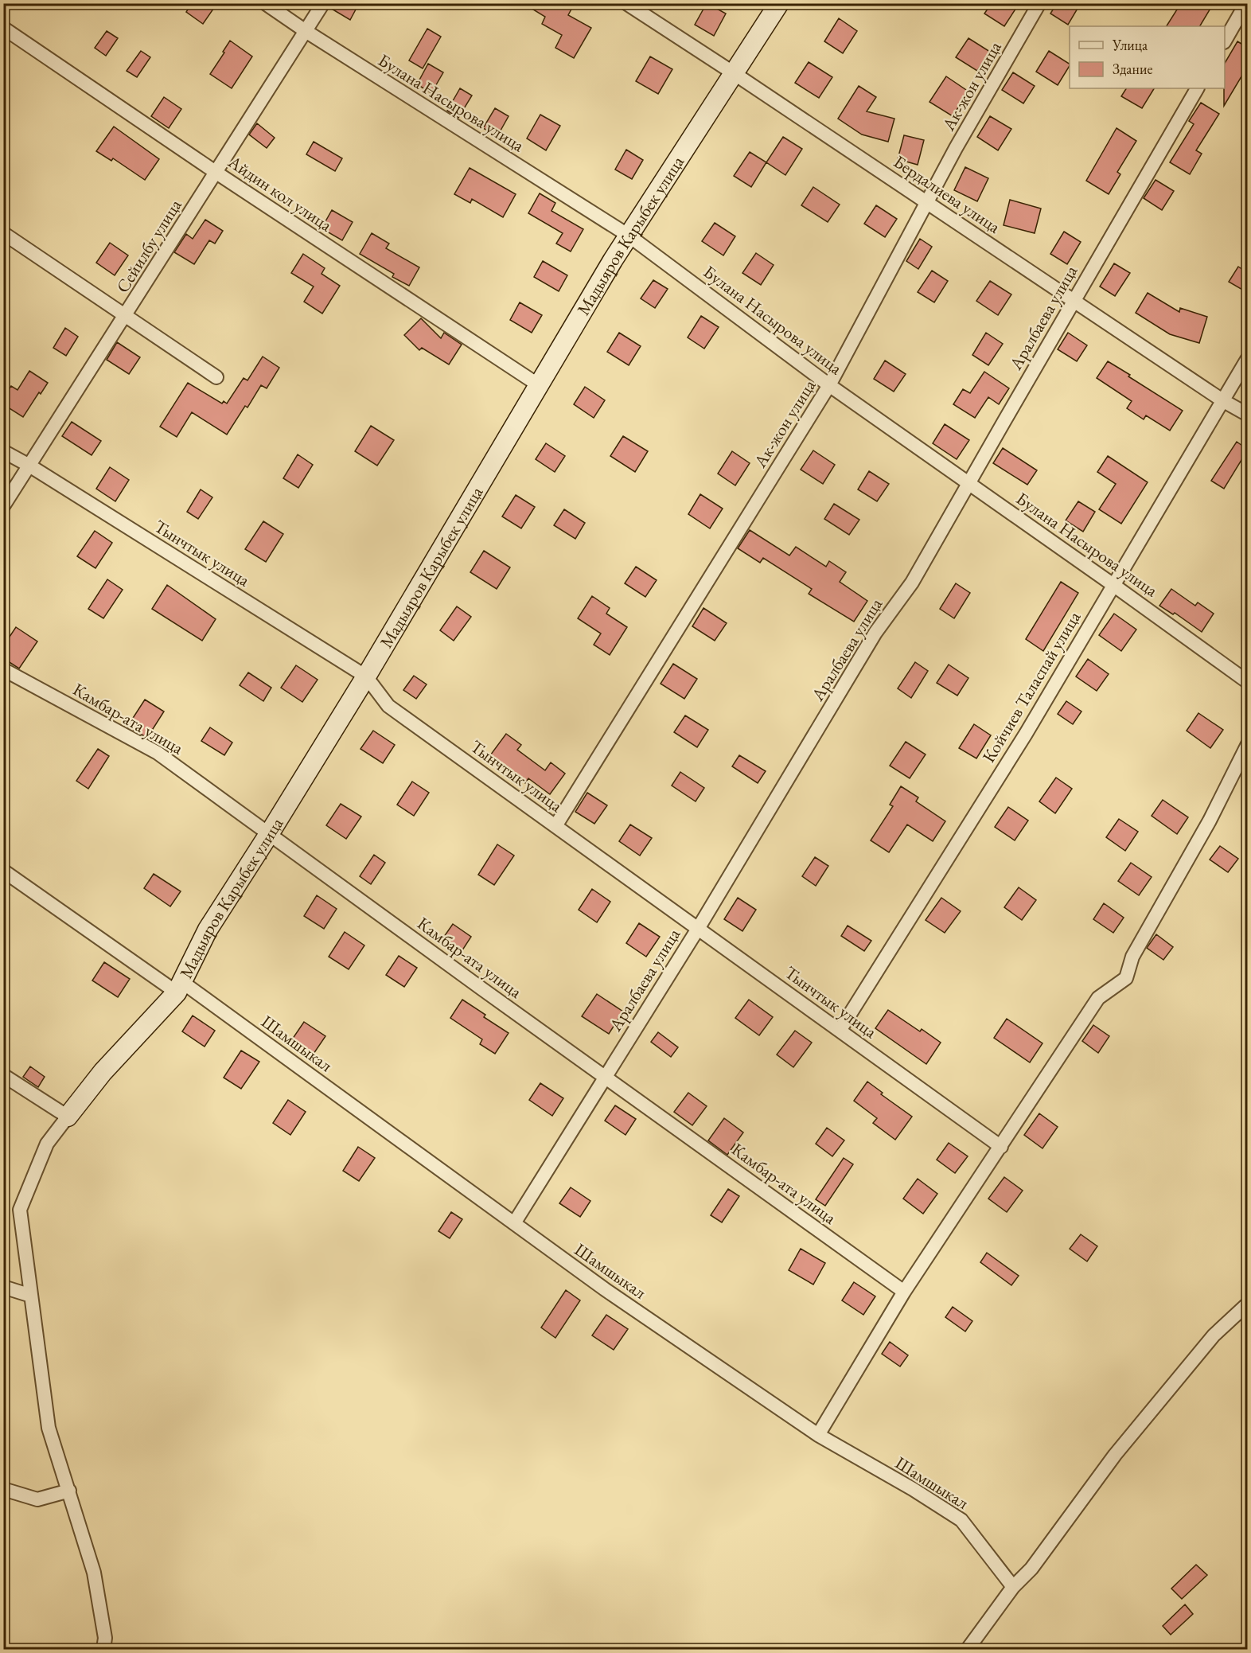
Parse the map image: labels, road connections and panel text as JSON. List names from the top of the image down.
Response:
{
  "streets": {
    "street": [
      "Ак-жон улица",
      "Булана Насырова улица",
      "Айдин кол улица",
      "Бердалиева улица",
      "Мадыяров Карыбек улица",
      "Сейилбу улица",
      "Аралбаева улица",
      "Тынчтык улица",
      "Койчиев Таласпай улица",
      "Камбар-ата улица",
      "Шамшыкал"
    ]
  },
  "crossings": [
    ["Ак-жон улица", "Булана Насырова улица"],
    ["Ак-жон улица", "Бердалиева улица"],
    ["Ак-жон улица", "Тынчтык улица"],
    ["Булана Насырова улица", "Мадыяров Карыбек улица"],
    ["Булана Насырова улица", "Сейилбу улица"],
    ["Булана Насырова улица", "Аралбаева улица"],
    ["Булана Насырова улица", "Койчиев Таласпай улица"],
    ["Айдин кол улица", "Мадыяров Карыбек улица"],
    ["Айдин кол улица", "Сейилбу улица"],
    ["Бердалиева улица", "Мадыяров Карыбек улица"],
    ["Бердалиева улица", "Аралбаева улица"],
    ["Бердалиева улица", "Койчиев Таласпай улица"],
    ["Мадыяров Карыбек улица", "Тынчтык улица"],
    ["Мадыяров Карыбек улица", "Камбар-ата улица"],
    ["Мадыяров Карыбек улица", "Шамшыкал"],
    ["Сейилбу улица", "Тынчтык улица"],
    ["Аралбаева улица", "Тынчтык улица"],
    ["Аралбаева улица", "Камбар-ата улица"],
    ["Аралбаева улица", "Шамшыкал"],
    ["Тынчтык улица", "Койчиев Таласпай улица"]
  ],
  "legend": ["Улица", "Здание"]
}
